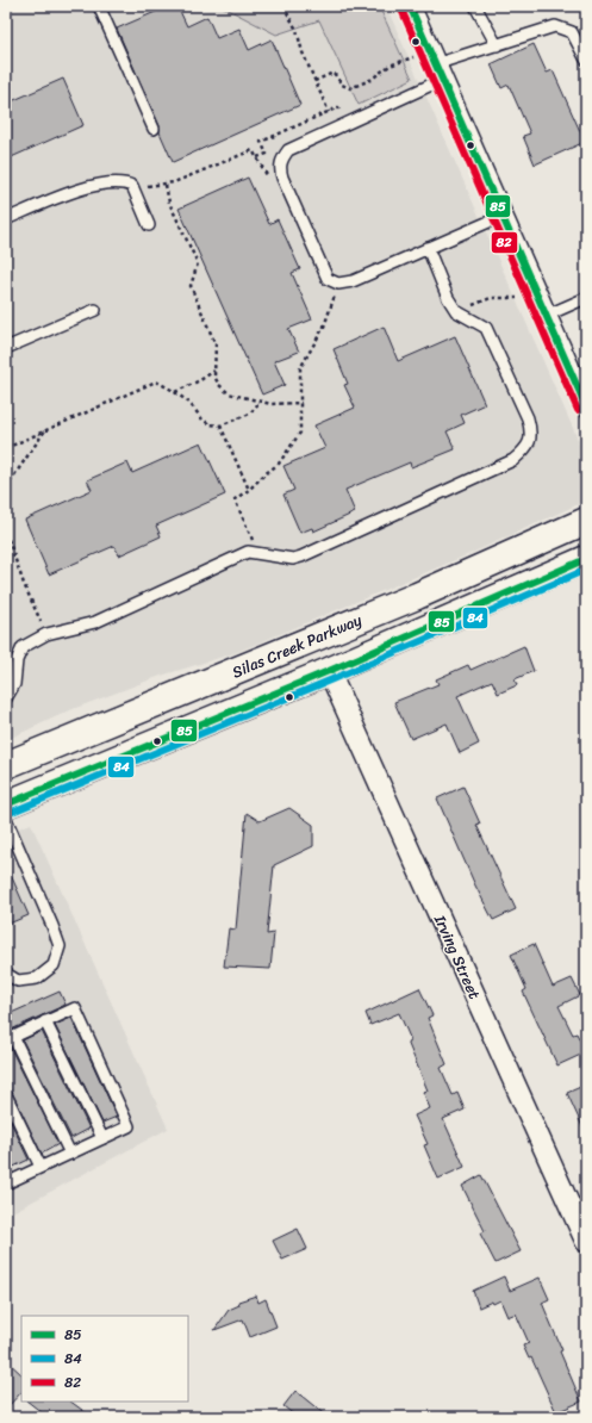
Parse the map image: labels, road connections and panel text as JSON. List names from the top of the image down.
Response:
{
  "streets": {
    "main road": ["Silas Creek Parkway"],
    "street": ["Irving Street"]
  },
  "lines": ["transit line 85", "transit line 82", "transit line 84"],
  "legend": ["85", "84", "82"]
}
